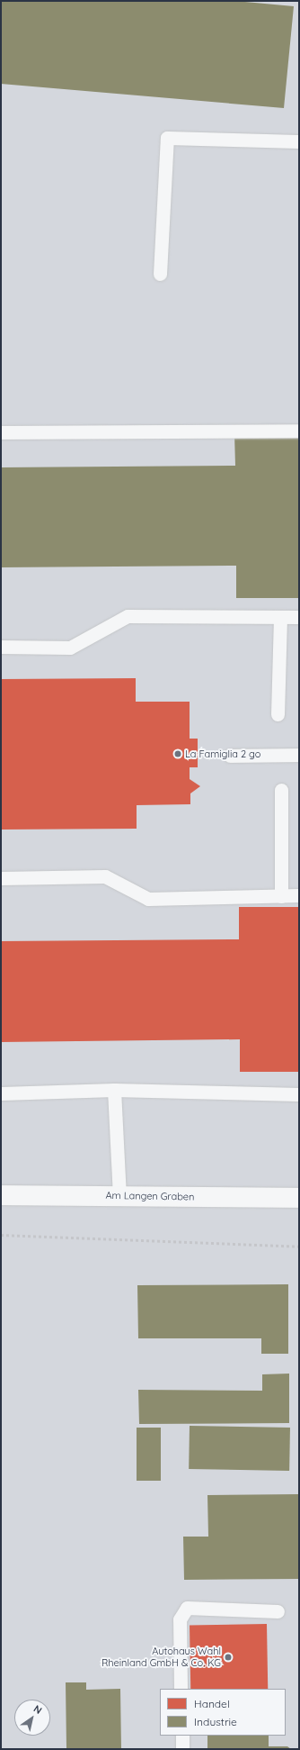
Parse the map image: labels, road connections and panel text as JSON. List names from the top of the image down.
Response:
{
  "streets": {
    "street": ["Am Langen Graben"]
  },
  "places": ["La Famiglia 2 go", "Autohaus Wahl Rheinland GmbH & Co. KG"],
  "legend": ["Handel", "Industrie"],
  "north": "top right"
}
